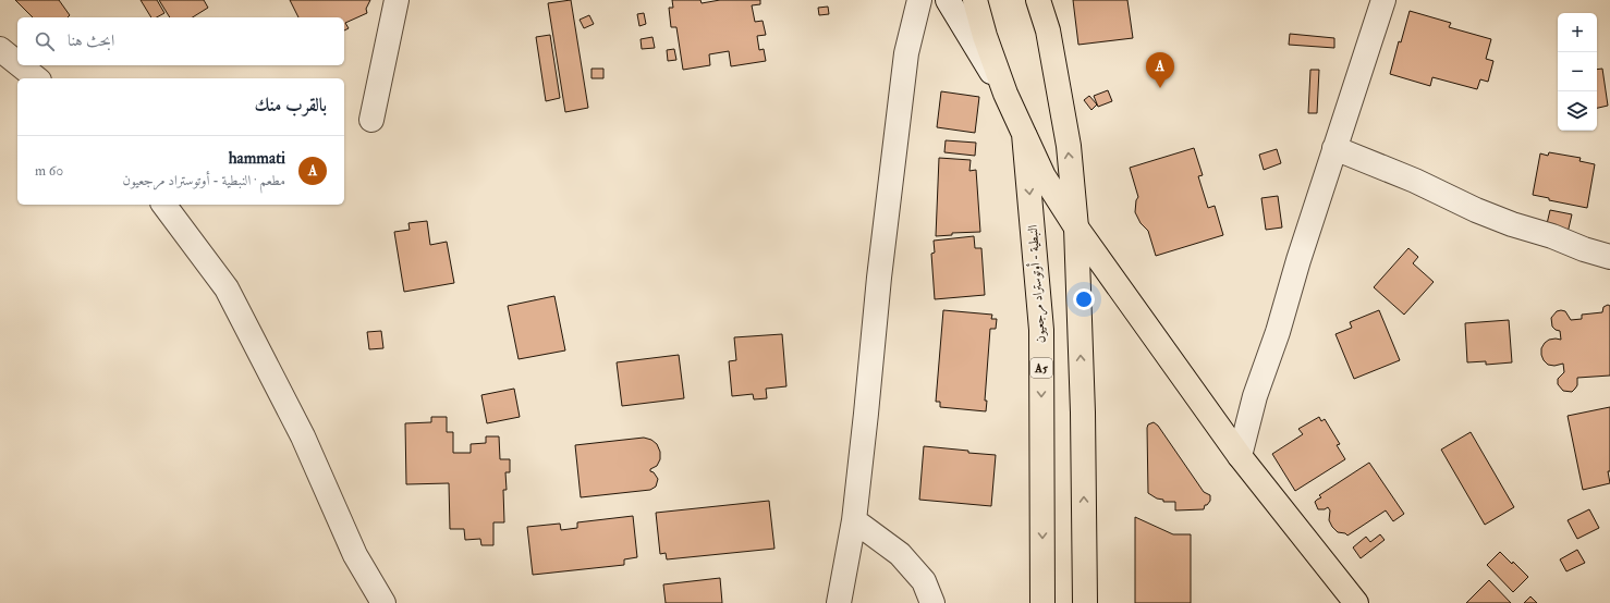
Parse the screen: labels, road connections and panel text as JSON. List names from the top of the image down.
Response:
{
  "streets": {
    "main road": ["النبطية - أوتوستراد مرجعيون", "A5"]
  },
  "page": {
    "map_buttons": ["+", "−"],
    "search": "ابحث هنا",
    "pins": "A",
    "heading": "بالقرب منك",
    "list": [
      {
        "mark": "A",
        "name": "hammati",
        "note": "مطعم · النبطية - أوتوستراد مرجعيون",
        "value": "60 m"
      }
    ]
  }
}
